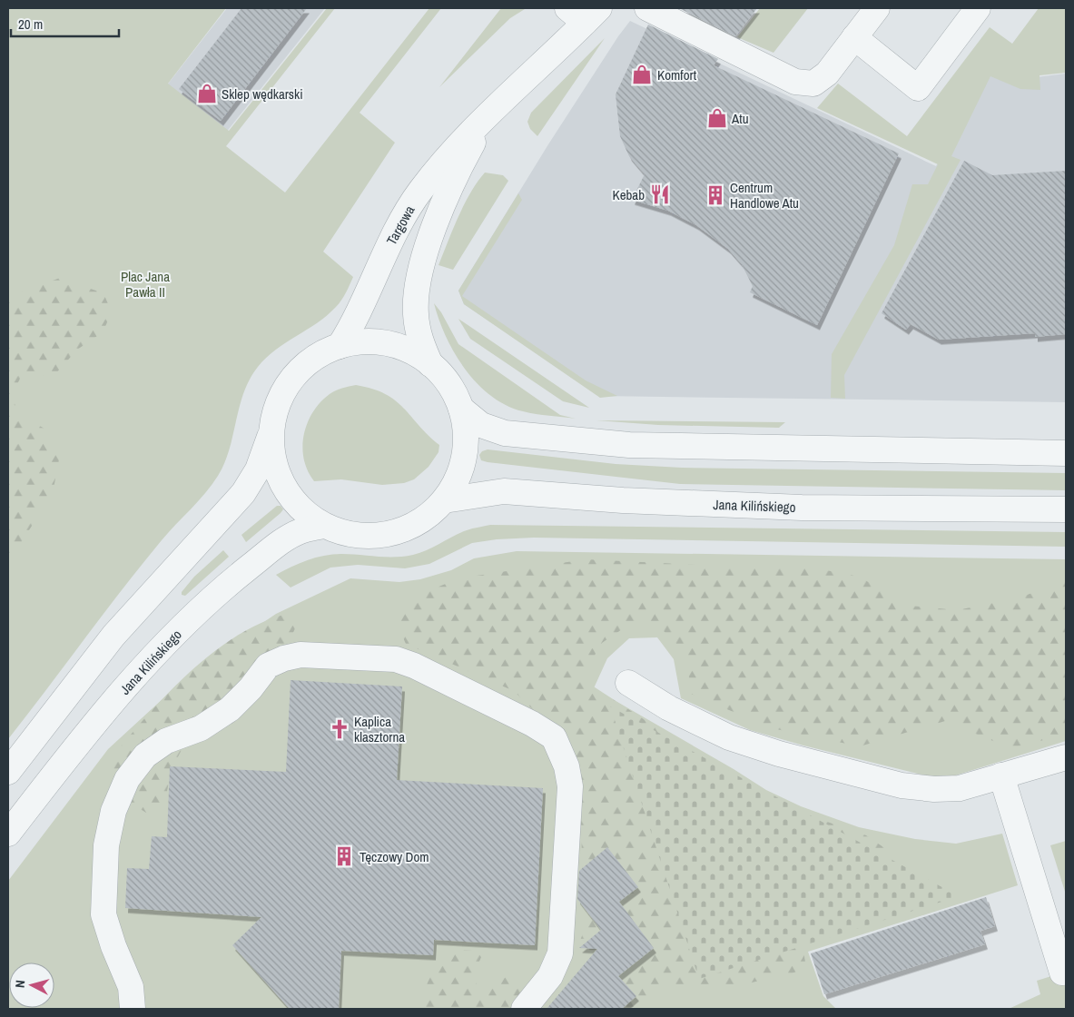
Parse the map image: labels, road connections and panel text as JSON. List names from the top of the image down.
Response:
{
  "streets": {
    "street": ["Targowa", "Jana Kilińskiego"]
  },
  "parks": ["Plac Jana Pawła II"],
  "places": {
    "shop": ["Komfort", "Sklep wędkarski", "Atu"],
    "restaurant": ["Kebab"],
    "building": ["Centrum Handlowe Atu", "Tęczowy Dom"],
    "church": ["Kaplica klasztorna"]
  },
  "scale_bar": "20 m",
  "north": "left"
}
